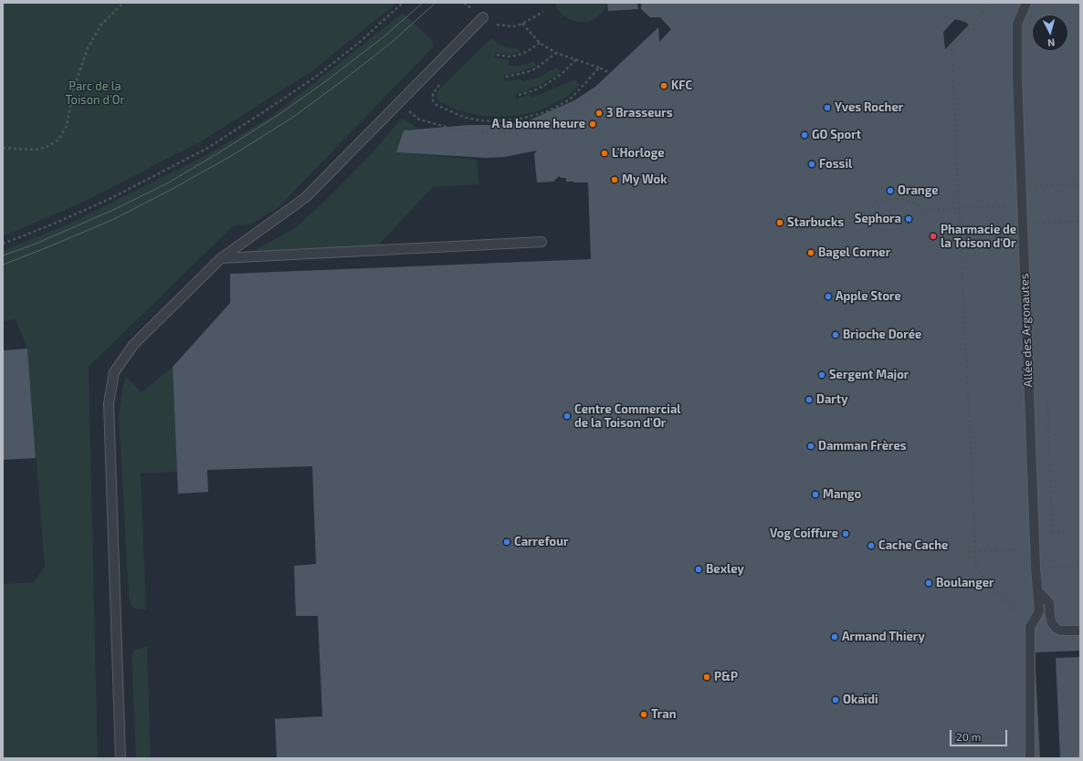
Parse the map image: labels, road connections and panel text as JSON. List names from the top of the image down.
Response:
{
  "streets": {
    "lane": ["Allée des Argonautes"]
  },
  "parks": ["Parc de la Toison d'Or"],
  "places": [
    "KFC",
    "Yves Rocher",
    "3 Brasseurs",
    "A la bonne heure",
    "GO Sport",
    "L'Horloge",
    "Fossil",
    "My Wok",
    "Orange",
    "Sephora",
    "Starbucks",
    "Pharmacie de la Toison d'Or",
    "Bagel Corner",
    "Apple Store",
    "Brioche Dorée",
    "Sergent Major",
    "Darty",
    "Centre Commercial de la Toison d'Or",
    "Damman Frères",
    "Mango",
    "Vog Coiffure",
    "Carrefour",
    "Cache Cache",
    "Bexley",
    "Boulanger",
    "Armand Thiery",
    "P&P",
    "Okaïdi",
    "Tran"
  ],
  "scale_bar": "20 m",
  "north": "bottom"
}
